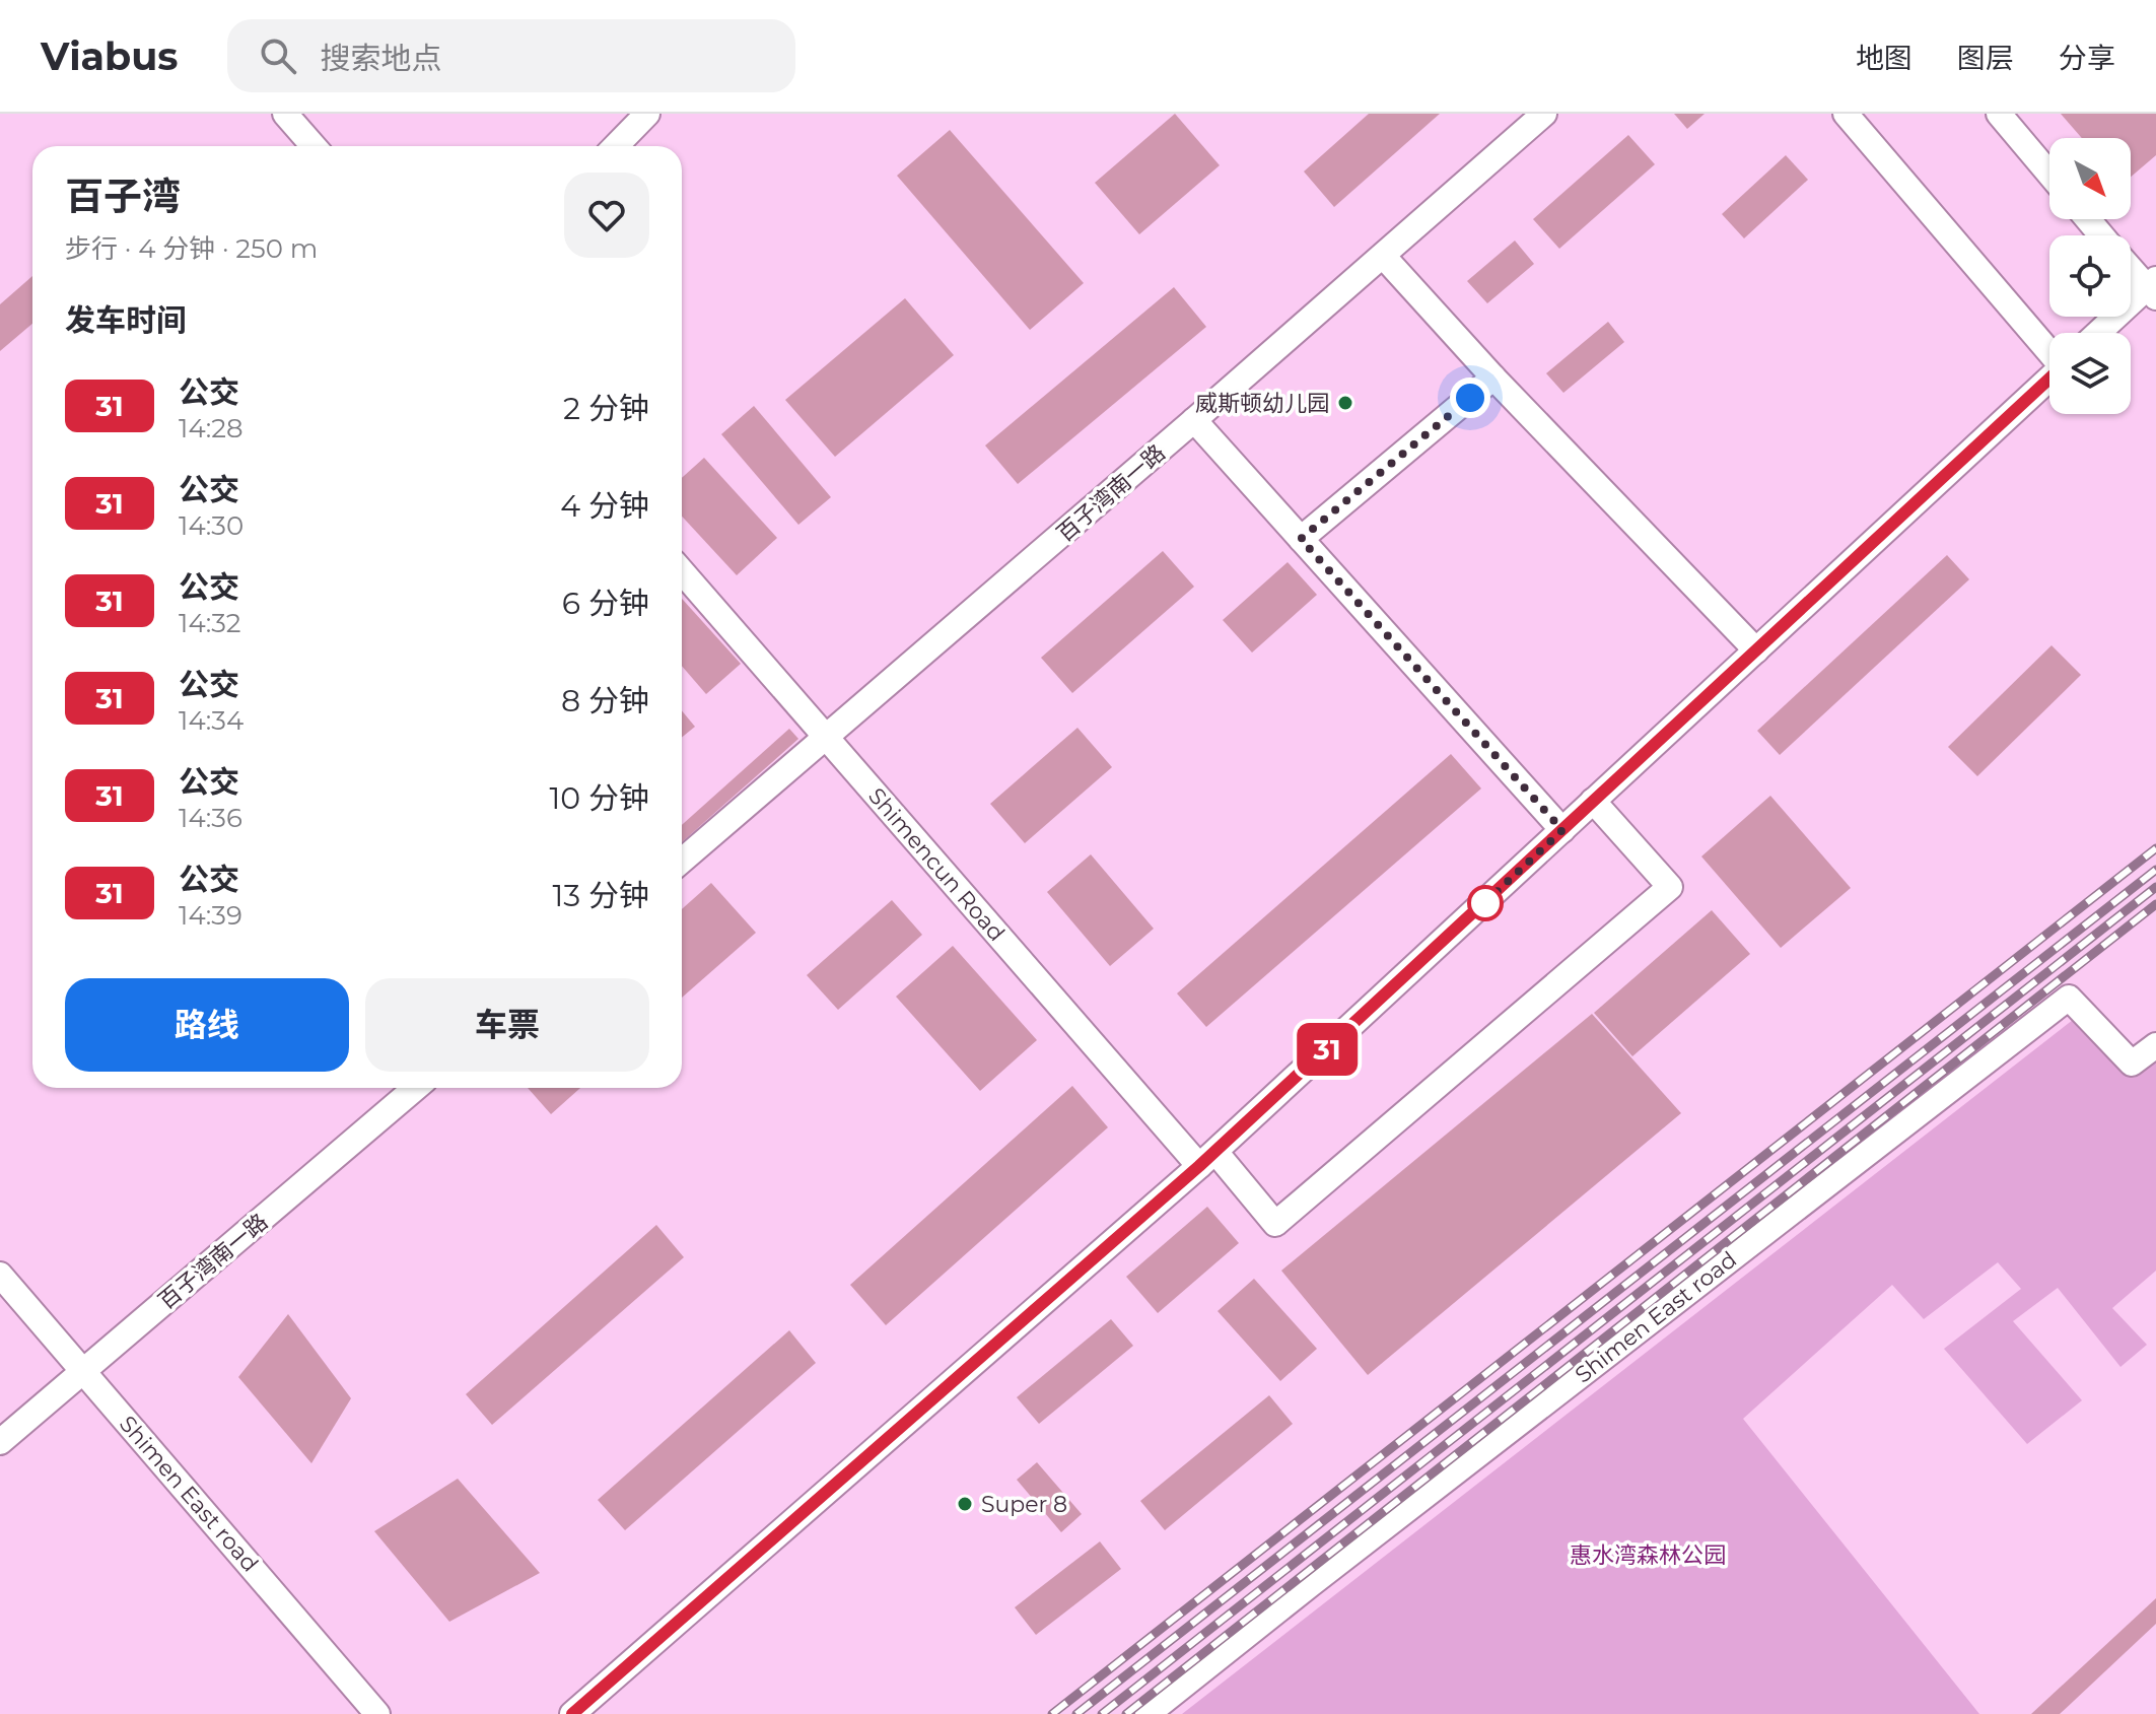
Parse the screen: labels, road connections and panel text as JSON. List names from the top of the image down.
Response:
{
  "streets": {
    "street": ["百子湾南一路", "Shimencun Road", "Shimen East road"]
  },
  "crossings": [
    ["百子湾南一路", "Shimencun Road"],
    ["百子湾南一路", "Shimen East road"]
  ],
  "parks": ["惠水湾森林公园"],
  "places": ["威斯顿幼儿园", "Super 8"],
  "lines": ["bus line 31"],
  "north": "bottom right",
  "page": {
    "header": "Viabus",
    "search": "搜索地点",
    "nav": ["地图", "图层", "分享"],
    "on_map": "31",
    "heading": [
      ["百子湾", "步行 · 4 分钟 · 250 m"],
      "发车时间"
    ],
    "list": [
      {
        "mark": "31",
        "name": "公交",
        "note": "14:28",
        "value": "2 分钟"
      },
      {
        "mark": "31",
        "name": "公交",
        "note": "14:30",
        "value": "4 分钟"
      },
      {
        "mark": "31",
        "name": "公交",
        "note": "14:32",
        "value": "6 分钟"
      },
      {
        "mark": "31",
        "name": "公交",
        "note": "14:34",
        "value": "8 分钟"
      },
      {
        "mark": "31",
        "name": "公交",
        "note": "14:36",
        "value": "10 分钟"
      },
      {
        "mark": "31",
        "name": "公交",
        "note": "14:39",
        "value": "13 分钟"
      }
    ],
    "buttons": ["路线", "车票"]
  }
}
